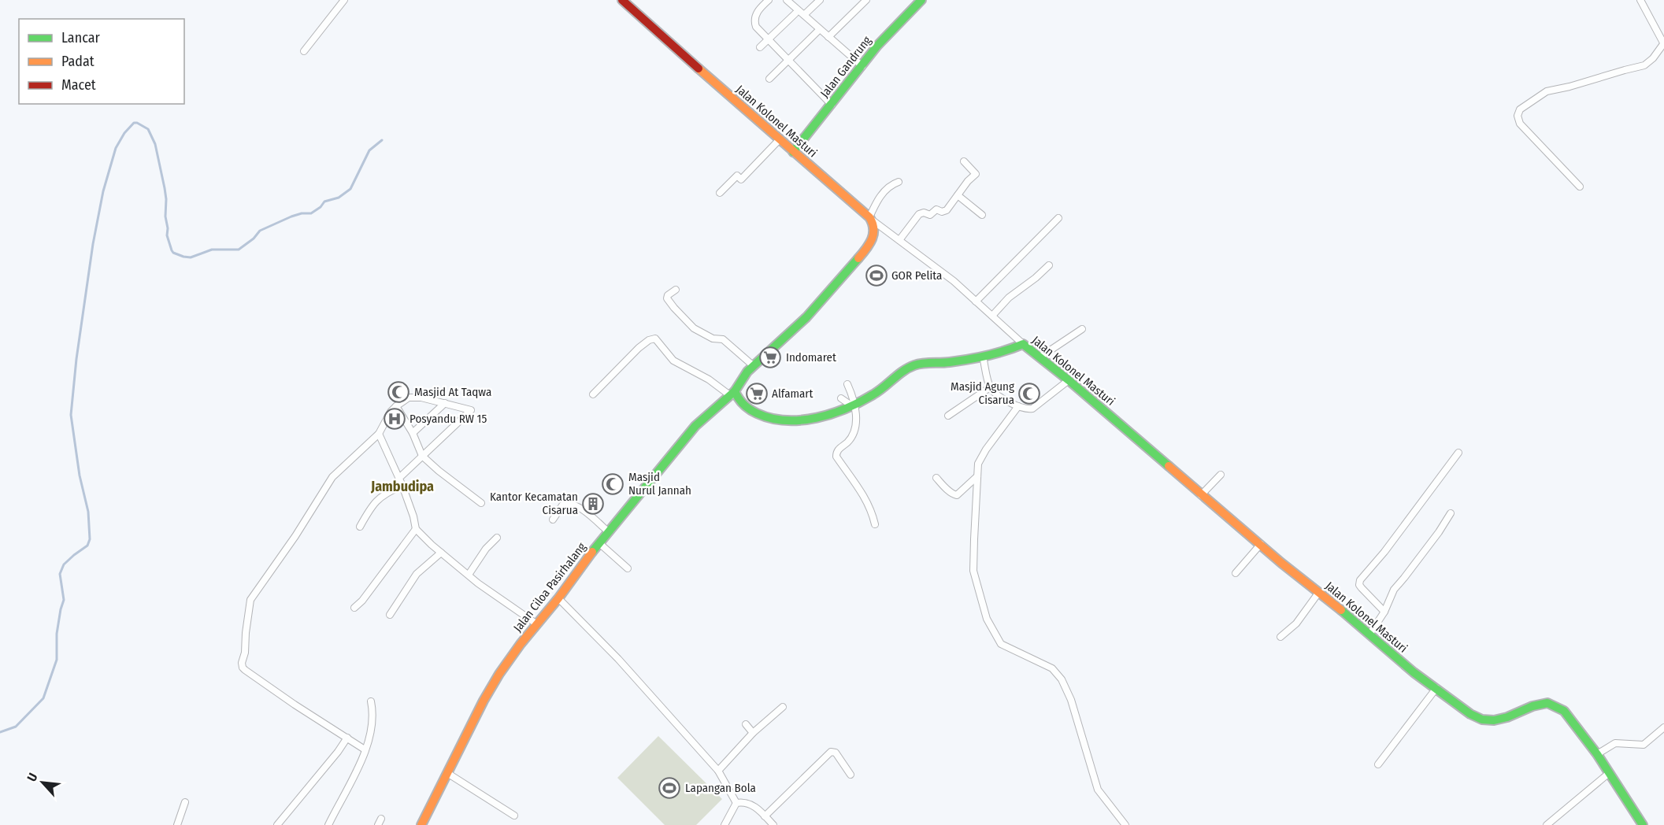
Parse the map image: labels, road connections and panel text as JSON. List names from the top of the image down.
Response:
{
  "streets": {
    "main road": ["Jalan Gandrung", "Jalan Kolonel Masturi", "Jalan Ciloa Pasirhalang"]
  },
  "crossings": [
    ["Jalan Gandrung", "Jalan Kolonel Masturi"],
    ["Jalan Kolonel Masturi", "Jalan Ciloa Pasirhalang"]
  ],
  "districts": ["Jambudipa"],
  "places": {
    "sports": ["GOR Pelita", "Lapangan Bola"],
    "supermarket": ["Indomaret", "Alfamart"],
    "mosque": ["Masjid At Taqwa", "Masjid Agung Cisarua", "Masjid Nurul Jannah"],
    "hospital": ["Posyandu RW 15"],
    "building": ["Kantor Kecamatan Cisarua"]
  },
  "legend": ["Lancar", "Padat", "Macet"],
  "north": "top left"
}
